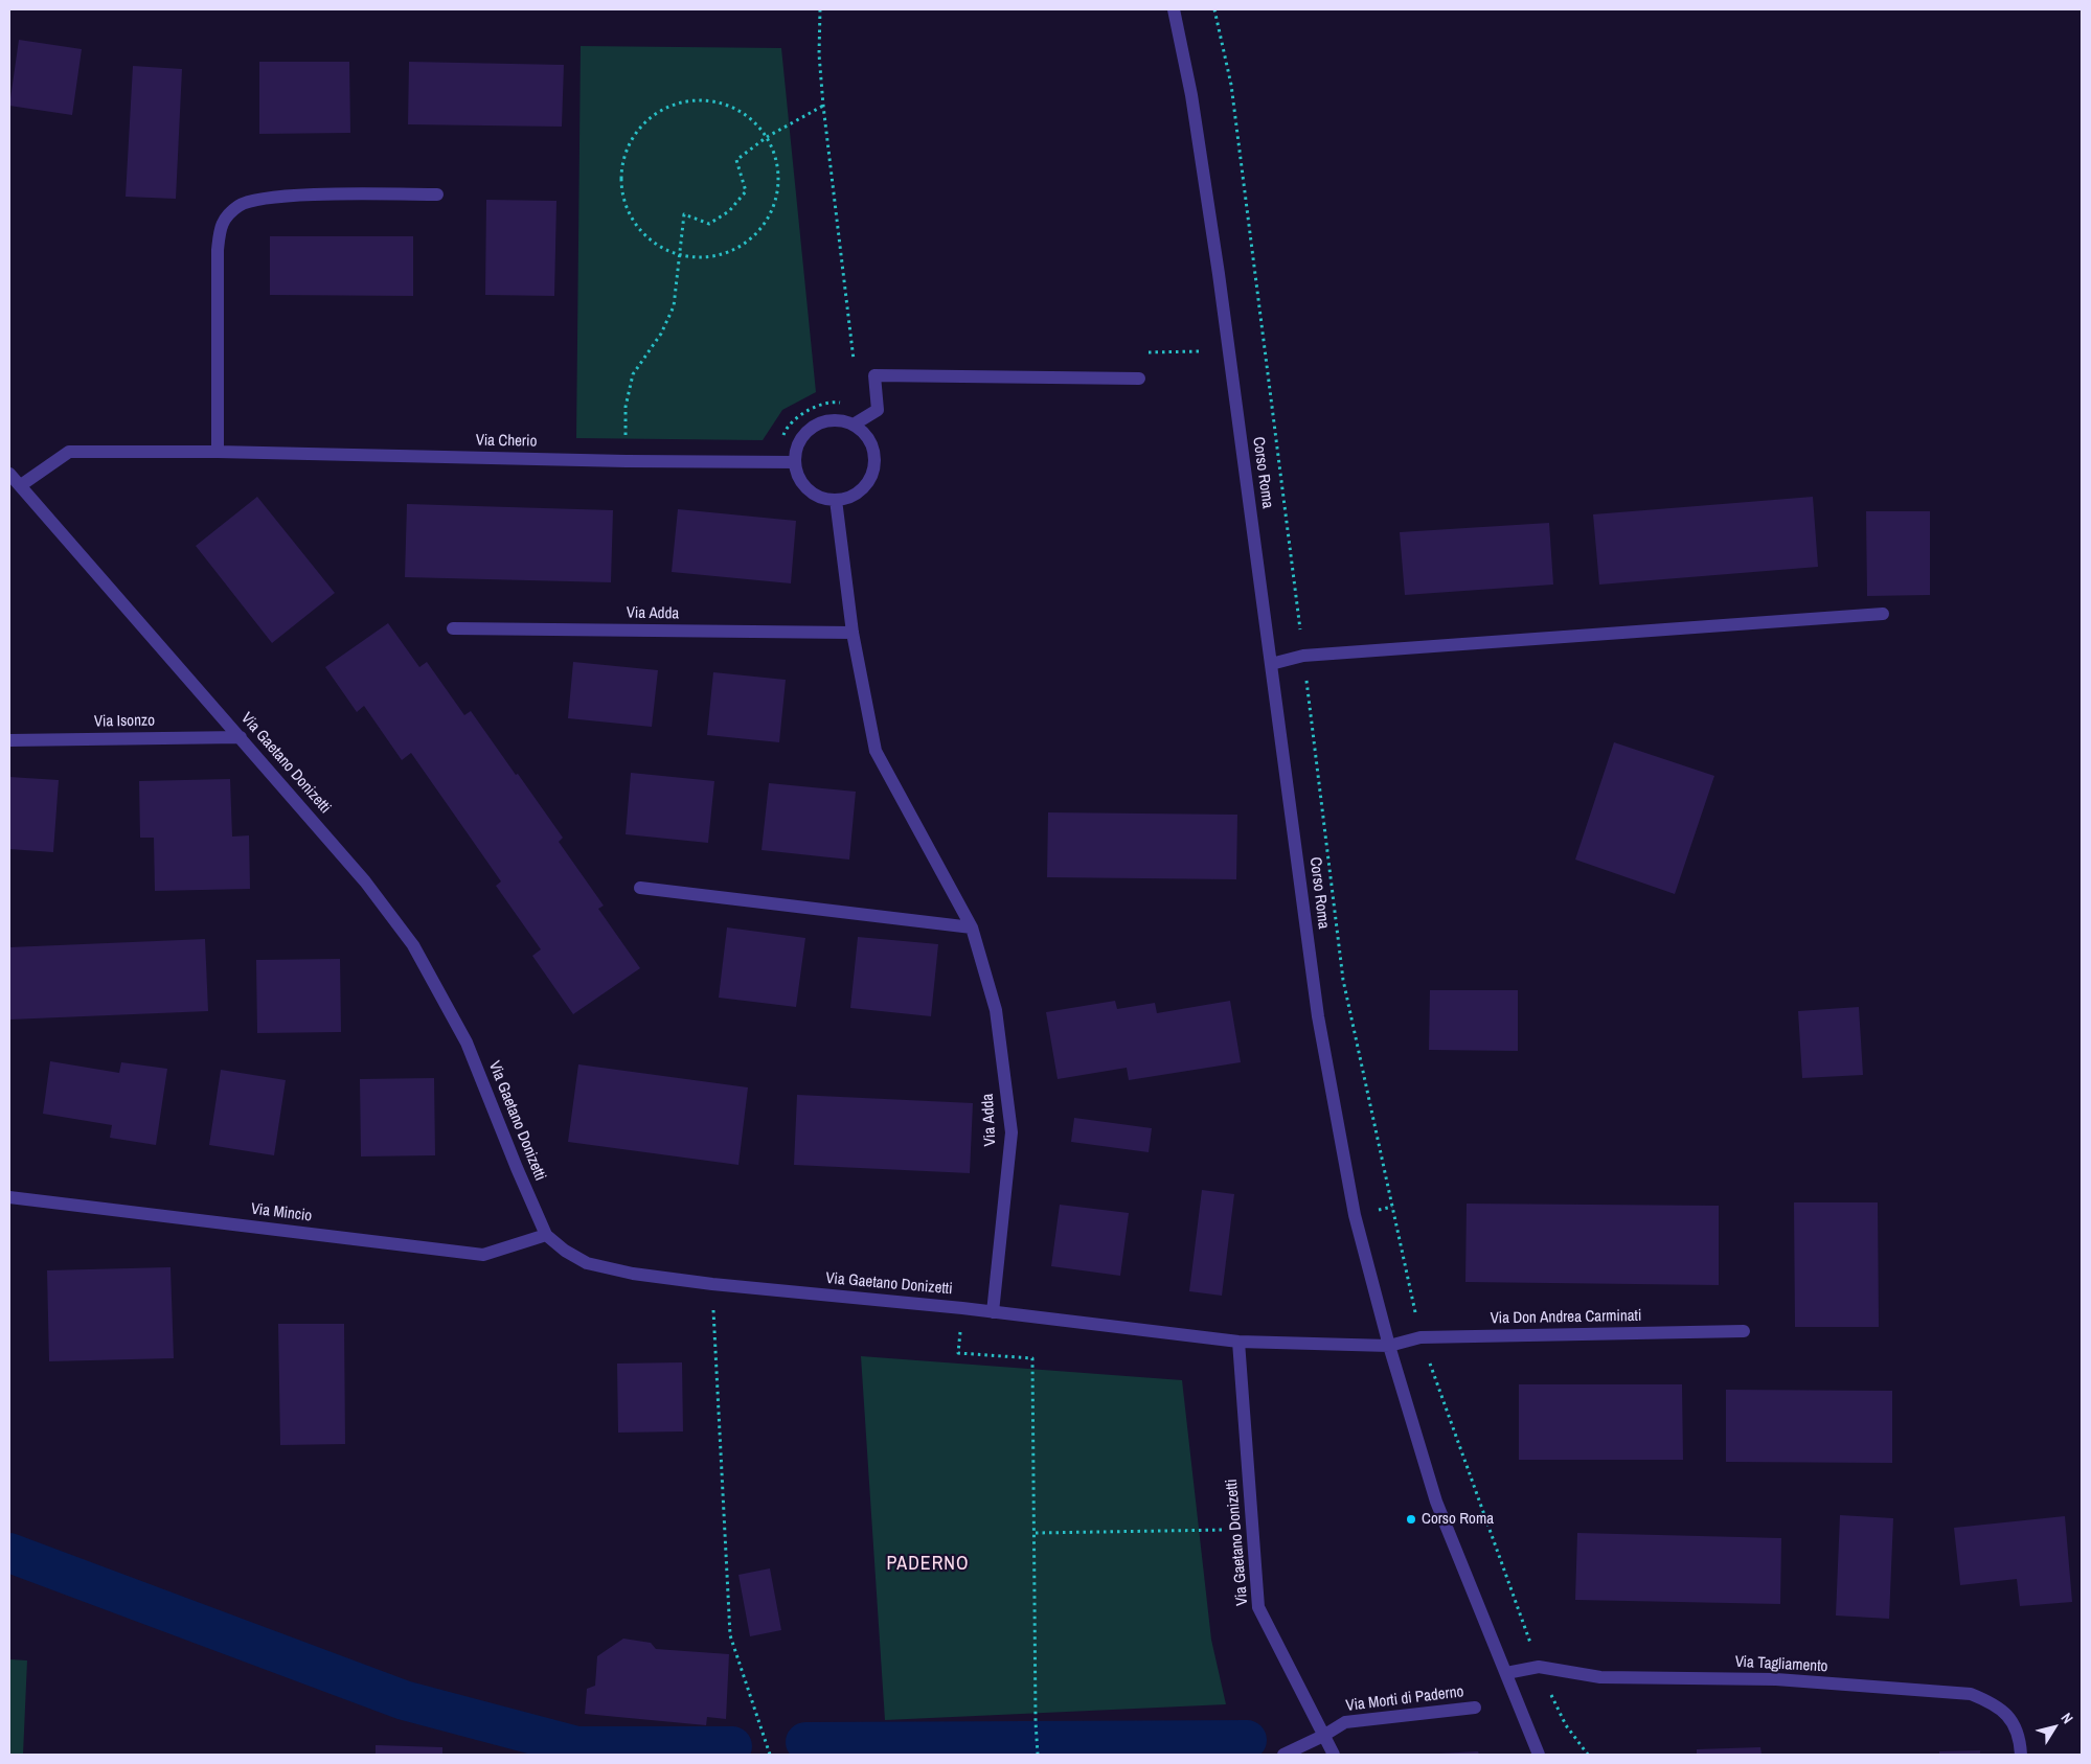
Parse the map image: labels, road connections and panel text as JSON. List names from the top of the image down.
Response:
{
  "streets": {
    "street": [
      "Via Cherio",
      "Corso Roma",
      "Via Adda",
      "Via Isonzo",
      "Via Gaetano Donizetti",
      "Via Mincio",
      "Via Don Andrea Carminati",
      "Via Tagliamento",
      "Via Morti di Paderno"
    ]
  },
  "crossings": [
    ["Via Cherio", "Via Adda"],
    ["Via Cherio", "Via Gaetano Donizetti"],
    ["Corso Roma", "Via Gaetano Donizetti"],
    ["Corso Roma", "Via Don Andrea Carminati"],
    ["Corso Roma", "Via Tagliamento"],
    ["Via Adda", "Via Gaetano Donizetti"],
    ["Via Isonzo", "Via Gaetano Donizetti"],
    ["Via Gaetano Donizetti", "Via Mincio"],
    ["Via Gaetano Donizetti", "Via Don Andrea Carminati"],
    ["Via Gaetano Donizetti", "Via Morti di Paderno"]
  ],
  "districts": ["PADERNO"],
  "places": ["Corso Roma"],
  "north": "top right"
}
